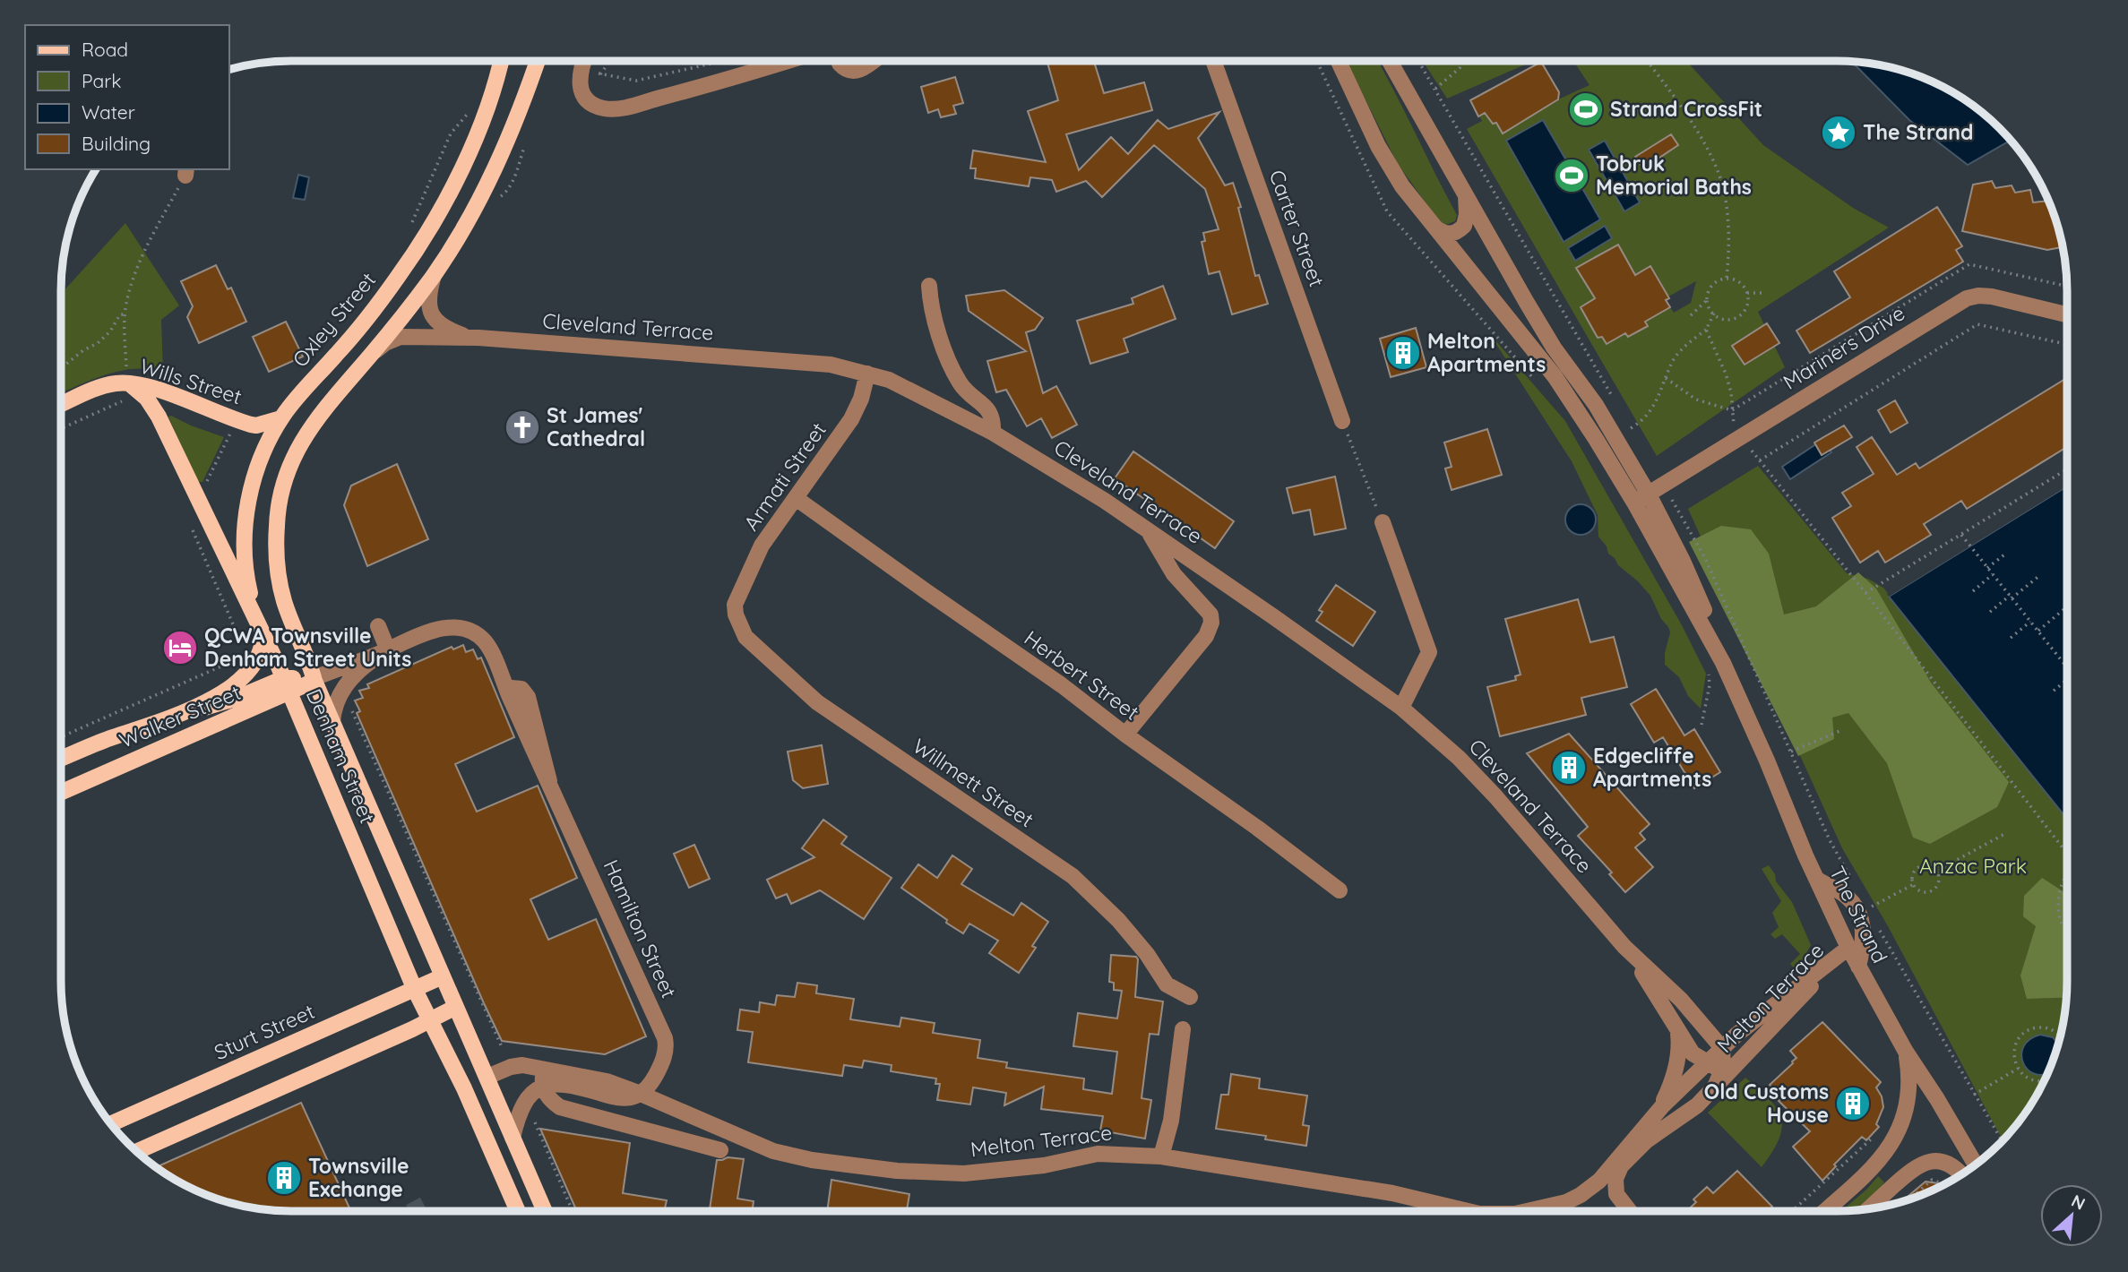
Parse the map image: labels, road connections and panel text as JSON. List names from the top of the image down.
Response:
{
  "streets": {
    "main road": [
      "Oxley Street",
      "Wills Street",
      "Walker Street",
      "Denham Street",
      "Sturt Street"
    ],
    "street": [
      "Carter Street",
      "Cleveland Terrace",
      "Mariners Drive",
      "Armati Street",
      "Herbert Street",
      "Willmett Street",
      "The Strand",
      "Hamilton Street",
      "Melton Terrace"
    ]
  },
  "crossings": [
    ["Oxley Street", "Wills Street"],
    ["Oxley Street", "Walker Street"],
    ["Oxley Street", "Denham Street"],
    ["Cleveland Terrace", "Armati Street"],
    ["Cleveland Terrace", "Denham Street"],
    ["Cleveland Terrace", "Melton Terrace"],
    ["Mariners Drive", "The Strand"],
    ["Wills Street", "Denham Street"],
    ["Armati Street", "Herbert Street"],
    ["Armati Street", "Willmett Street"],
    ["Walker Street", "Denham Street"],
    ["Walker Street", "Hamilton Street"],
    ["Denham Street", "Melton Terrace"],
    ["Denham Street", "Sturt Street"],
    ["The Strand", "Melton Terrace"],
    ["Hamilton Street", "Melton Terrace"]
  ],
  "parks": ["Anzac Park"],
  "places": {
    "sports": ["Strand CrossFit", "Tobruk Memorial Baths"],
    "place": ["The Strand"],
    "building": [
      "Melton Apartments",
      "Edgecliffe Apartments",
      "Old Customs House",
      "Townsville Exchange"
    ],
    "church": ["St James' Cathedral"],
    "hotel": ["QCWA Townsville Denham Street Units"]
  },
  "legend": [
    "Road",
    "Park",
    "Water",
    "Building"
  ],
  "north": "top right"
}
